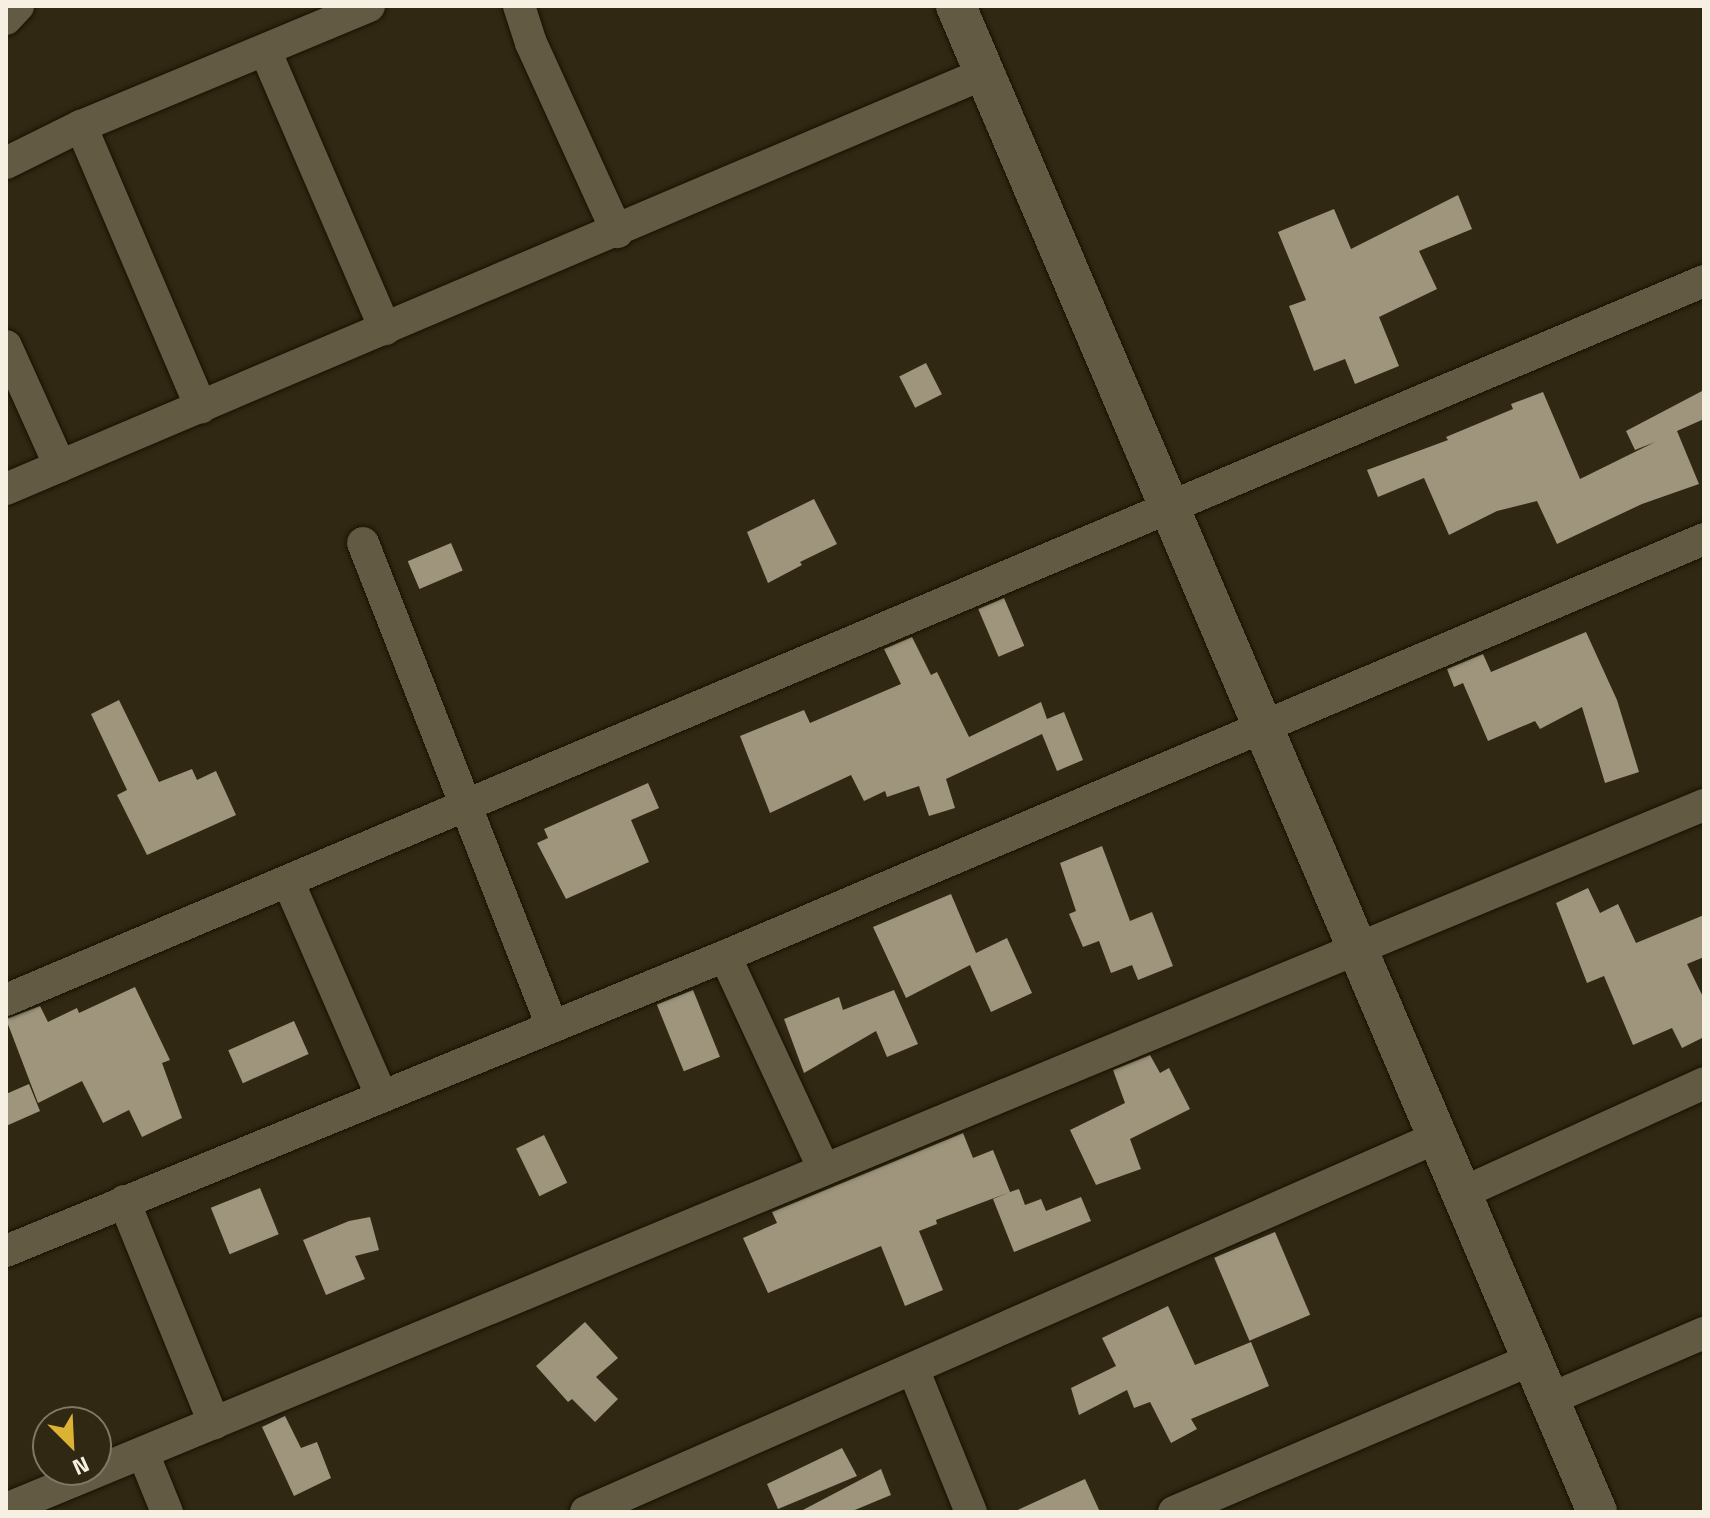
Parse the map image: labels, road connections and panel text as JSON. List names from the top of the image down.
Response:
{
  "north": "bottom right"
}
